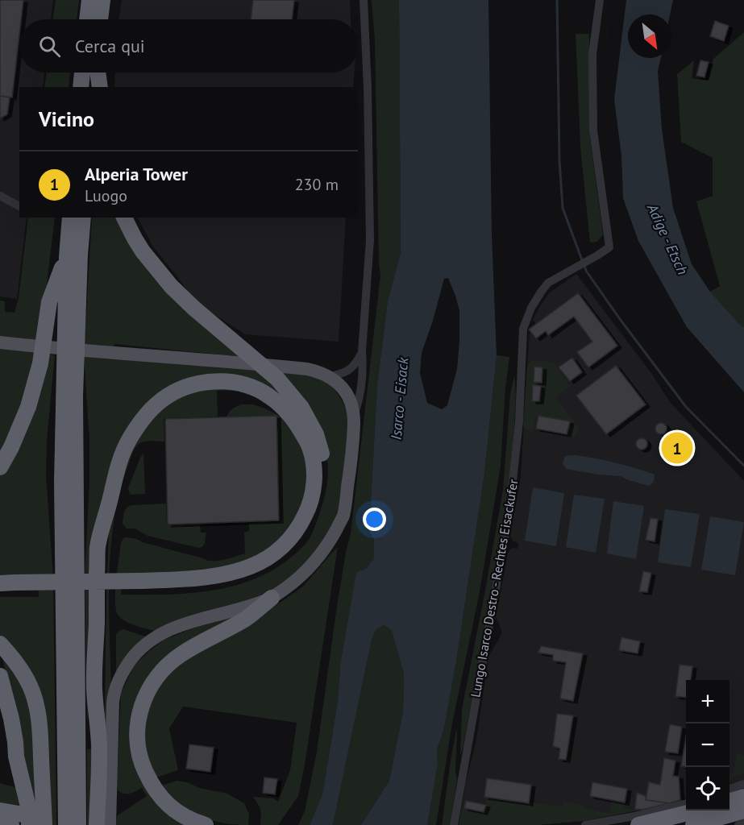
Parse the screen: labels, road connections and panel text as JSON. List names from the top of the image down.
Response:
{
  "streets": {
    "street": ["Lungo Isarco Destro - Rechtes Eisackufer"]
  },
  "water": ["Adige - Etsch", "Isarco - Eisack"],
  "north": "bottom right",
  "page": {
    "search": "Cerca qui",
    "heading": "Vicino",
    "list": [
      {
        "mark": "1",
        "name": "Alperia Tower",
        "note": "Luogo",
        "value": "230 m"
      }
    ],
    "pins": "1",
    "map_buttons": ["+", "−"]
  }
}
